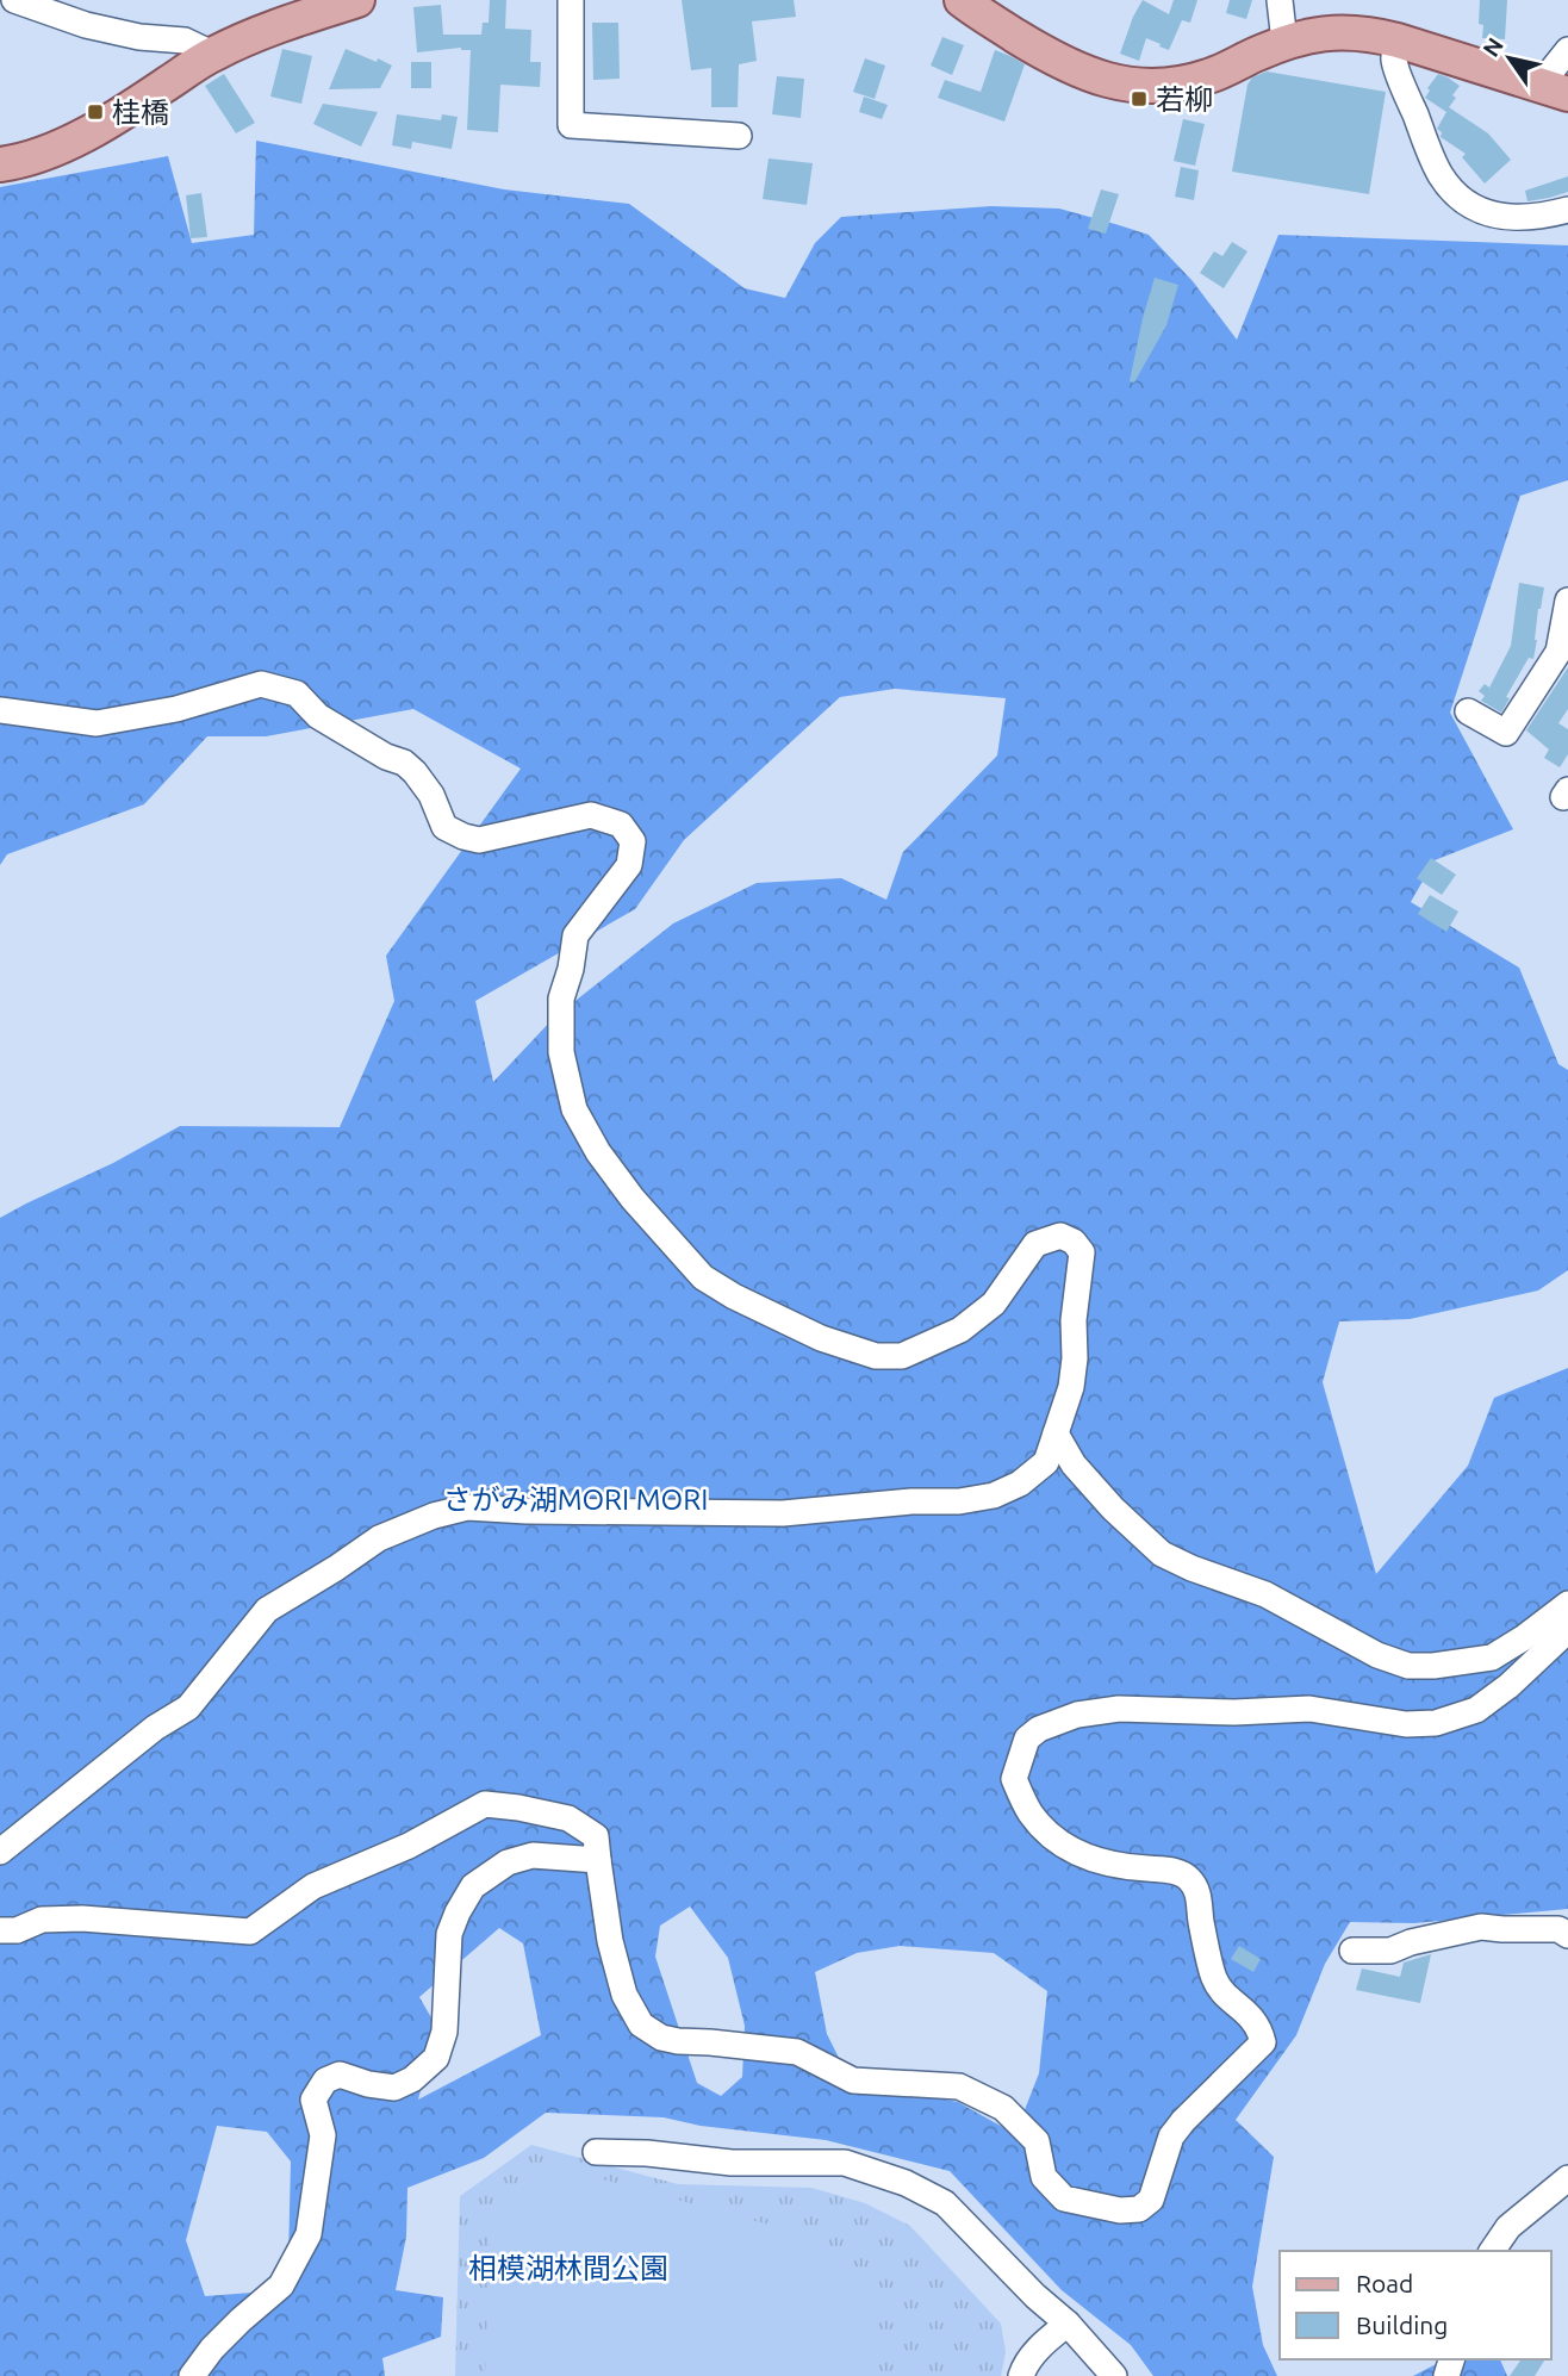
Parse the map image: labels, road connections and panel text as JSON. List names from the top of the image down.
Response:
{
  "parks": ["さがみ湖MORI MORI", "相模湖林間公園"],
  "places": {
    "transit": ["若柳", "桂橋"]
  },
  "legend": ["Road", "Building"],
  "north": "top left"
}
